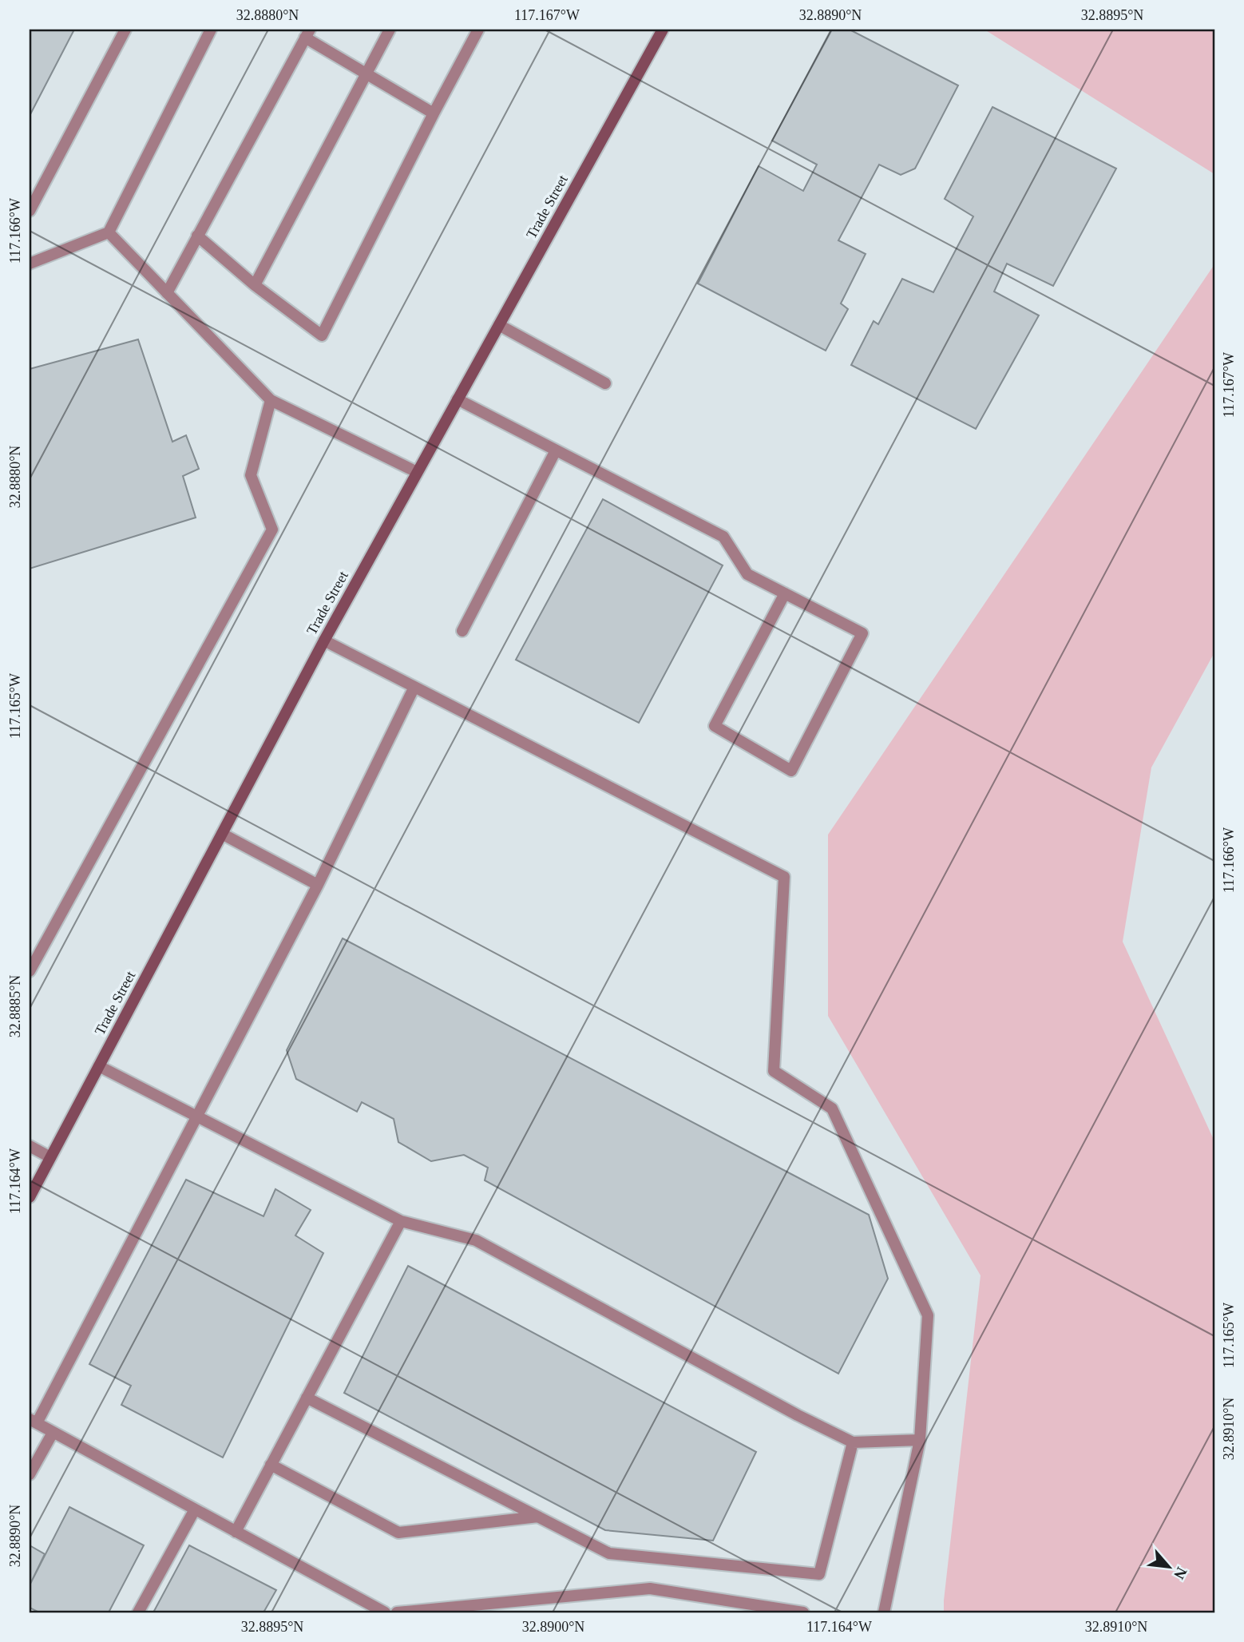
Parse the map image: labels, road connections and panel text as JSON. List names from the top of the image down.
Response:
{
  "streets": {
    "street": ["Trade Street"]
  },
  "north": "bottom right",
  "coordinates": [
    "32.8880°N",
    "117.167°W",
    "32.8890°N",
    "32.8895°N",
    "117.166°W",
    "117.165°W",
    "32.8885°N",
    "117.164°W",
    "32.8910°N",
    "32.8900°N"
  ]
}
